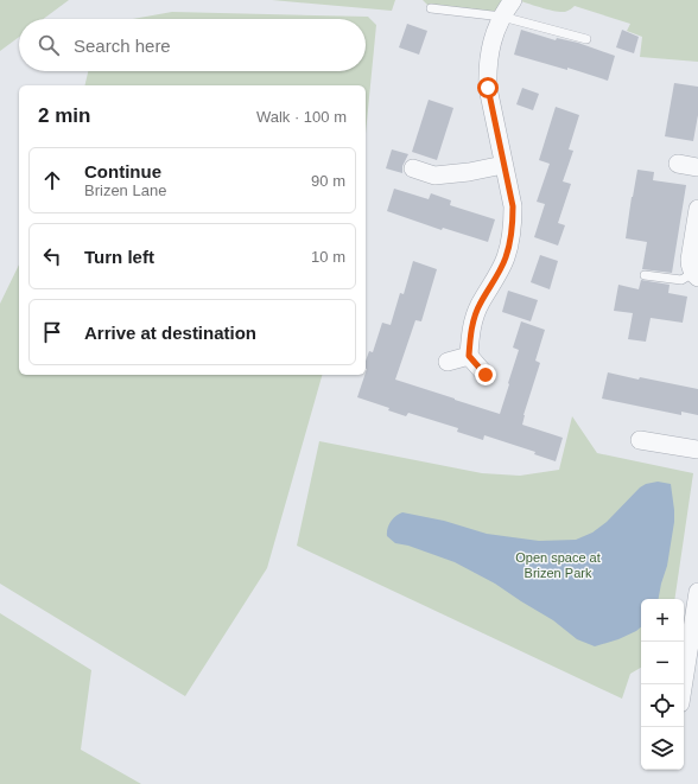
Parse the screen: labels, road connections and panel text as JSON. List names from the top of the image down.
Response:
{
  "parks": ["Open space at Brizen Park"],
  "page": {
    "search": "Search here",
    "heading": ["2 min", "Walk · 100 m"],
    "list": [
      ["Continue", "Brizen Lane", "90 m"],
      ["Turn left", "10 m"],
      "Arrive at destination"
    ],
    "map_buttons": ["+", "−"]
  }
}
